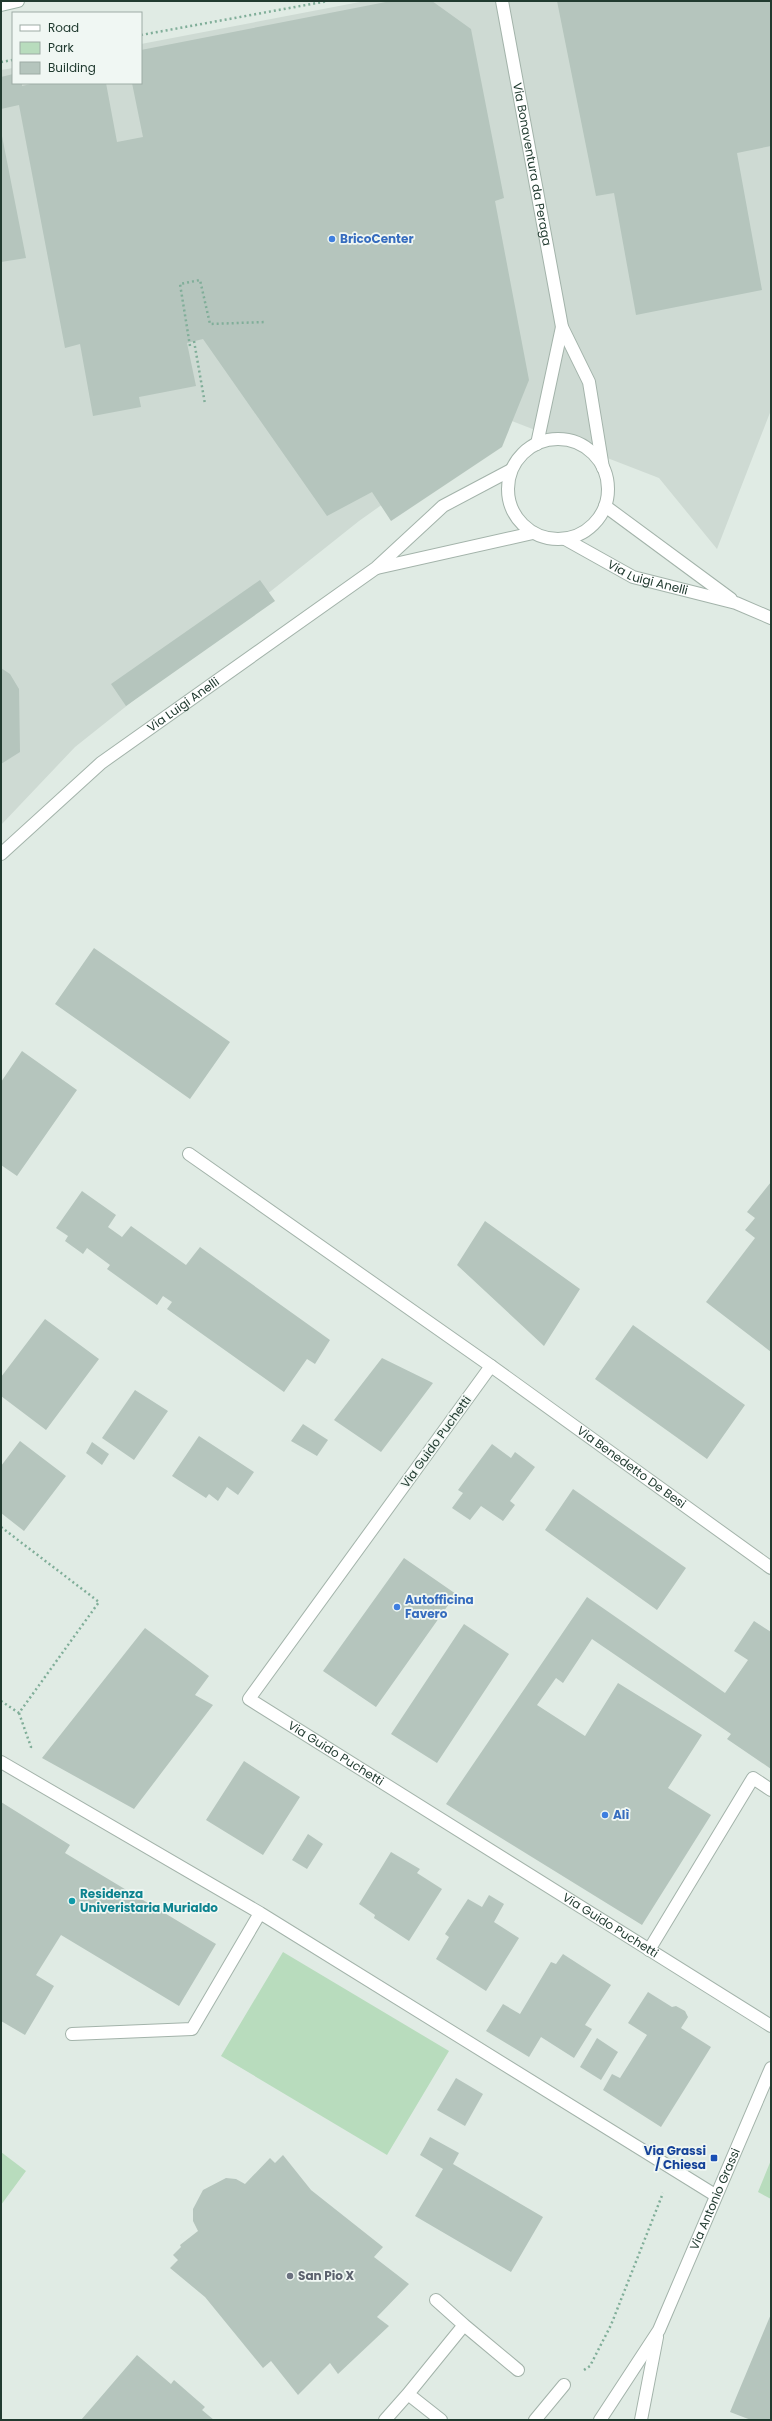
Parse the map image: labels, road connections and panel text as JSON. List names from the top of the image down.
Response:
{
  "streets": {
    "street": [
      "Via Bonaventura da Peraga",
      "Via Luigi Anelli",
      "Via Guido Puchetti",
      "Via Benedetto De Besi",
      "Via Antonio Grassi"
    ]
  },
  "crossings": [
    ["Via Bonaventura da Peraga", "Via Luigi Anelli"],
    ["Via Guido Puchetti", "Via Benedetto De Besi"]
  ],
  "places": {
    "other": [
      "BricoCenter",
      "Autofficina Favero",
      "Alì",
      "Residenza Univeristaria Murialdo",
      "San Pio X"
    ],
    "transit": ["Via Grassi / Chiesa"]
  },
  "legend": ["Road", "Park", "Building"]
}
